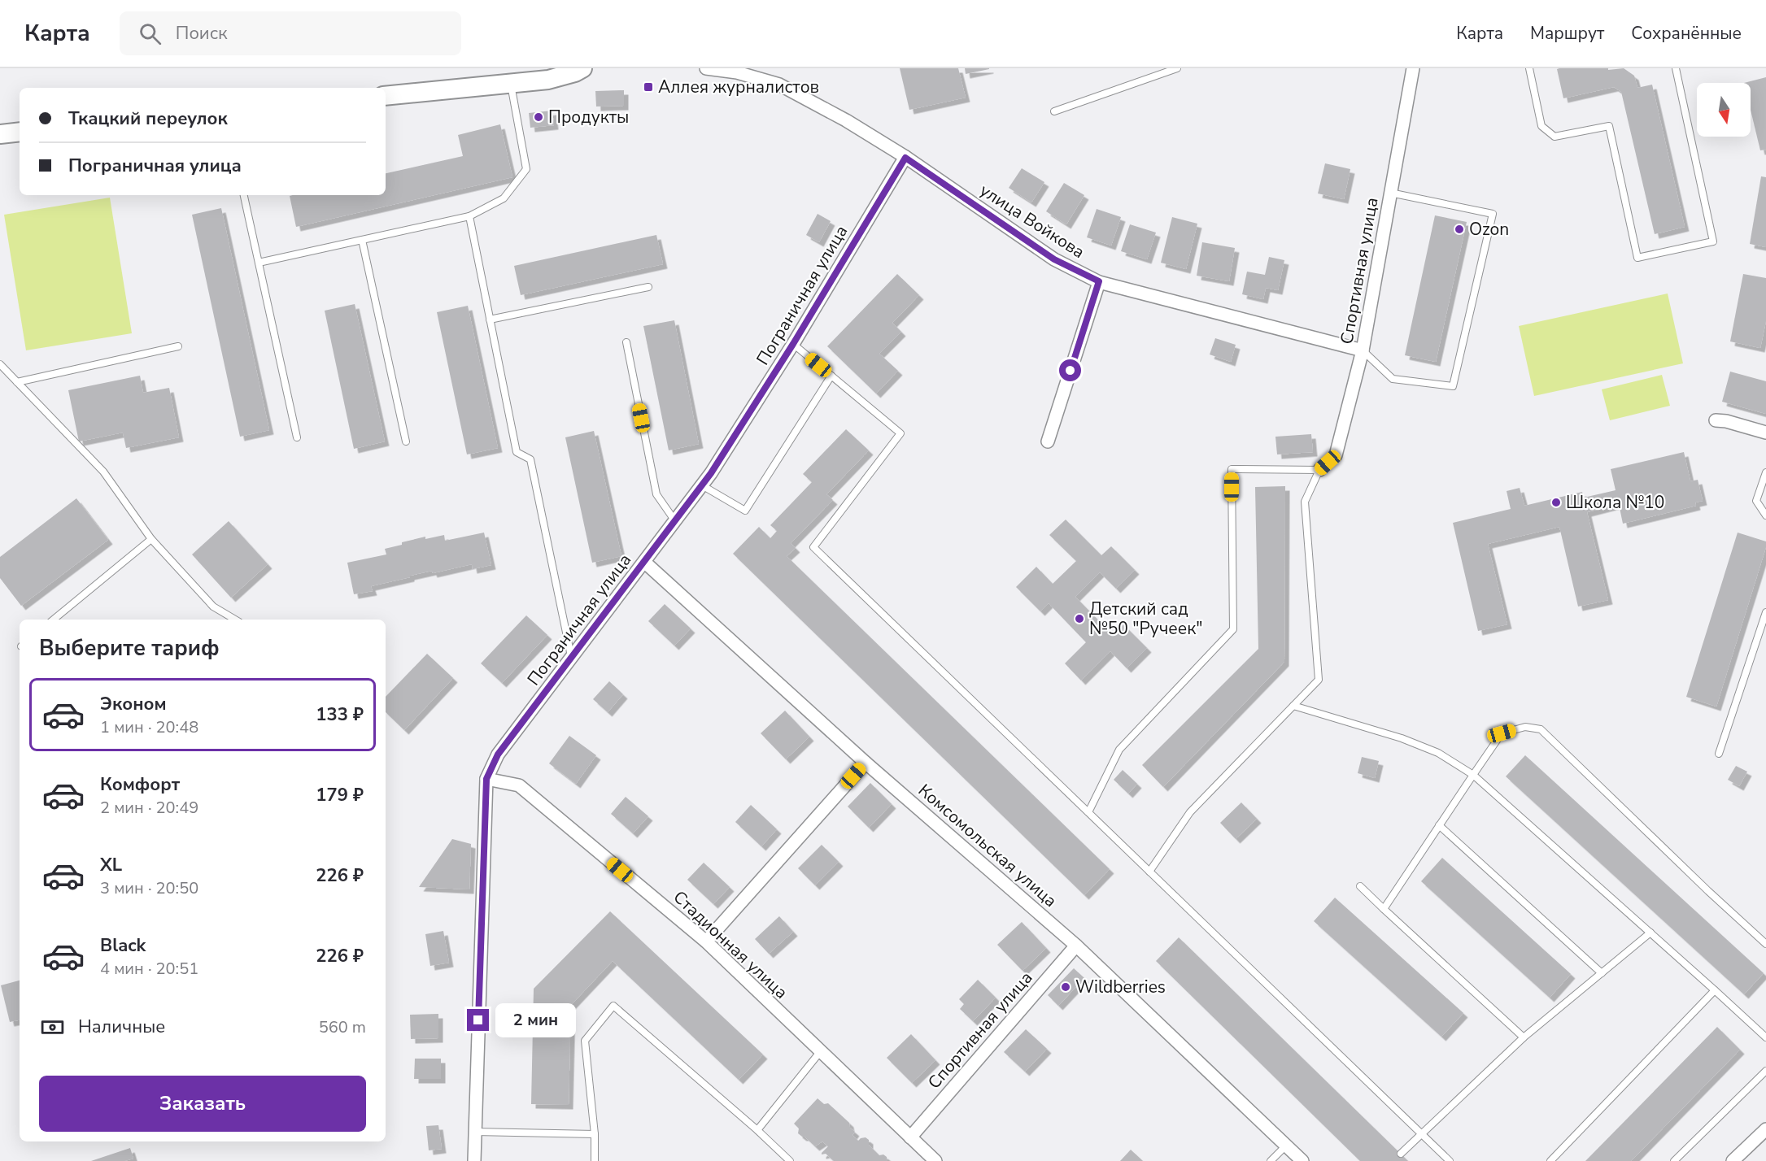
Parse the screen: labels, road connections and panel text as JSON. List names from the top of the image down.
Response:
{
  "streets": {
    "street": [
      "улица Войкова",
      "Спортивная улица",
      "Пограничная улица",
      "Комсомольская улица",
      "Стадионная улица"
    ]
  },
  "crossings": [
    ["улица Войкова", "Спортивная улица"],
    ["улица Войкова", "Пограничная улица"],
    ["Спортивная улица", "Комсомольская улица"],
    ["Спортивная улица", "Стадионная улица"],
    ["Пограничная улица", "Комсомольская улица"],
    ["Пограничная улица", "Стадионная улица"]
  ],
  "places": {
    "transit": ["Аллея журналистов"],
    "other": [
      "Продукты",
      "Ozon",
      "Школа №10",
      "Детский сад №50 \"Ручеек\"",
      "Wildberries"
    ]
  },
  "north": "bottom",
  "page": {
    "header": "Карта",
    "search": "Поиск",
    "nav": ["Карта", "Маршрут", "Сохранённые"],
    "banner": ["Ткацкий переулок", "Пограничная улица"],
    "heading": "Выберите тариф",
    "list": [
      {
        "name": "Эконом",
        "note": "1 мин · 20:48",
        "value": "133 ₽"
      },
      {
        "name": "Комфорт",
        "note": "2 мин · 20:49",
        "value": "179 ₽"
      },
      {
        "name": "XL",
        "note": "3 мин · 20:50",
        "value": "226 ₽"
      },
      {
        "name": "Black",
        "note": "4 мин · 20:51",
        "value": "226 ₽"
      }
    ],
    "pay": ["Наличные", "560 m"],
    "bubble": "2 мин",
    "buttons": "Заказать"
  }
}
